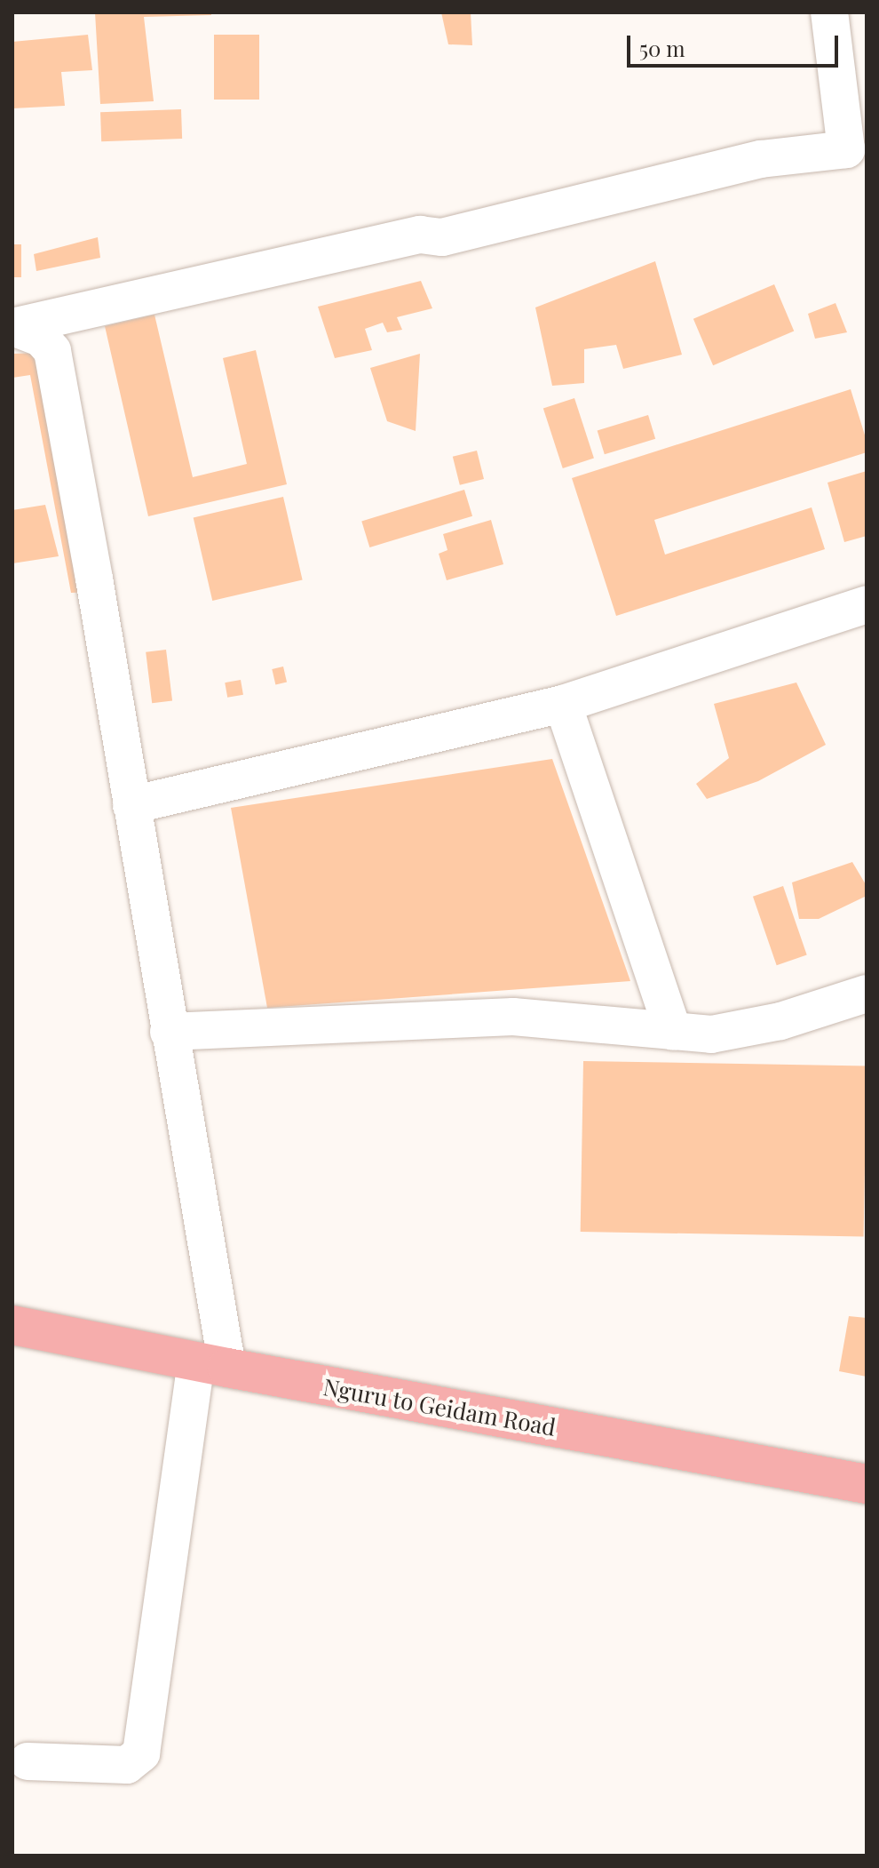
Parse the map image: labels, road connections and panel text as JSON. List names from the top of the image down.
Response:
{
  "streets": {
    "main road": ["Nguru to Geidam Road"]
  },
  "scale_bar": "50 m"
}
